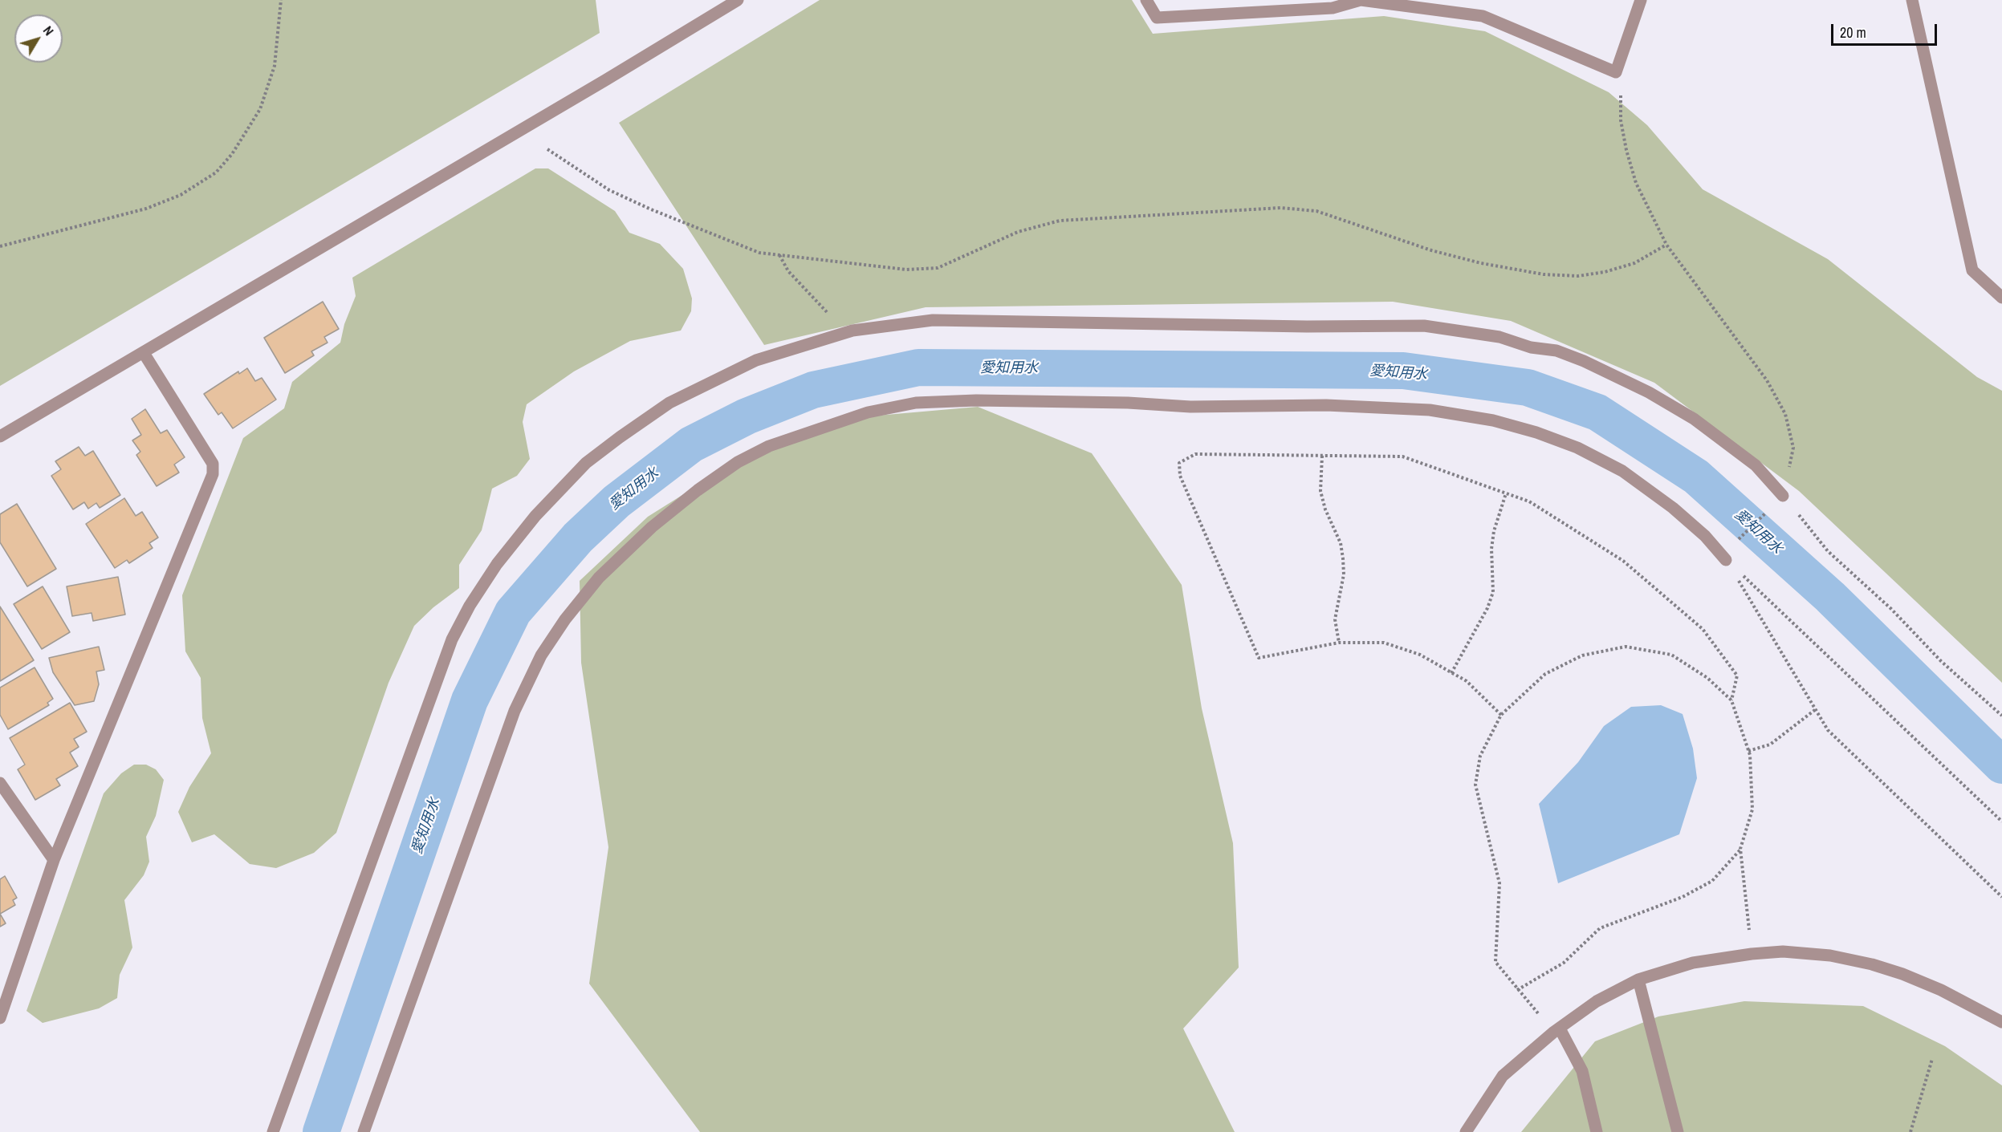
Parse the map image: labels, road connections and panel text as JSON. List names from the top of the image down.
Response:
{
  "water": ["愛知用水"],
  "scale_bar": "20 m",
  "north": "top right"
}
